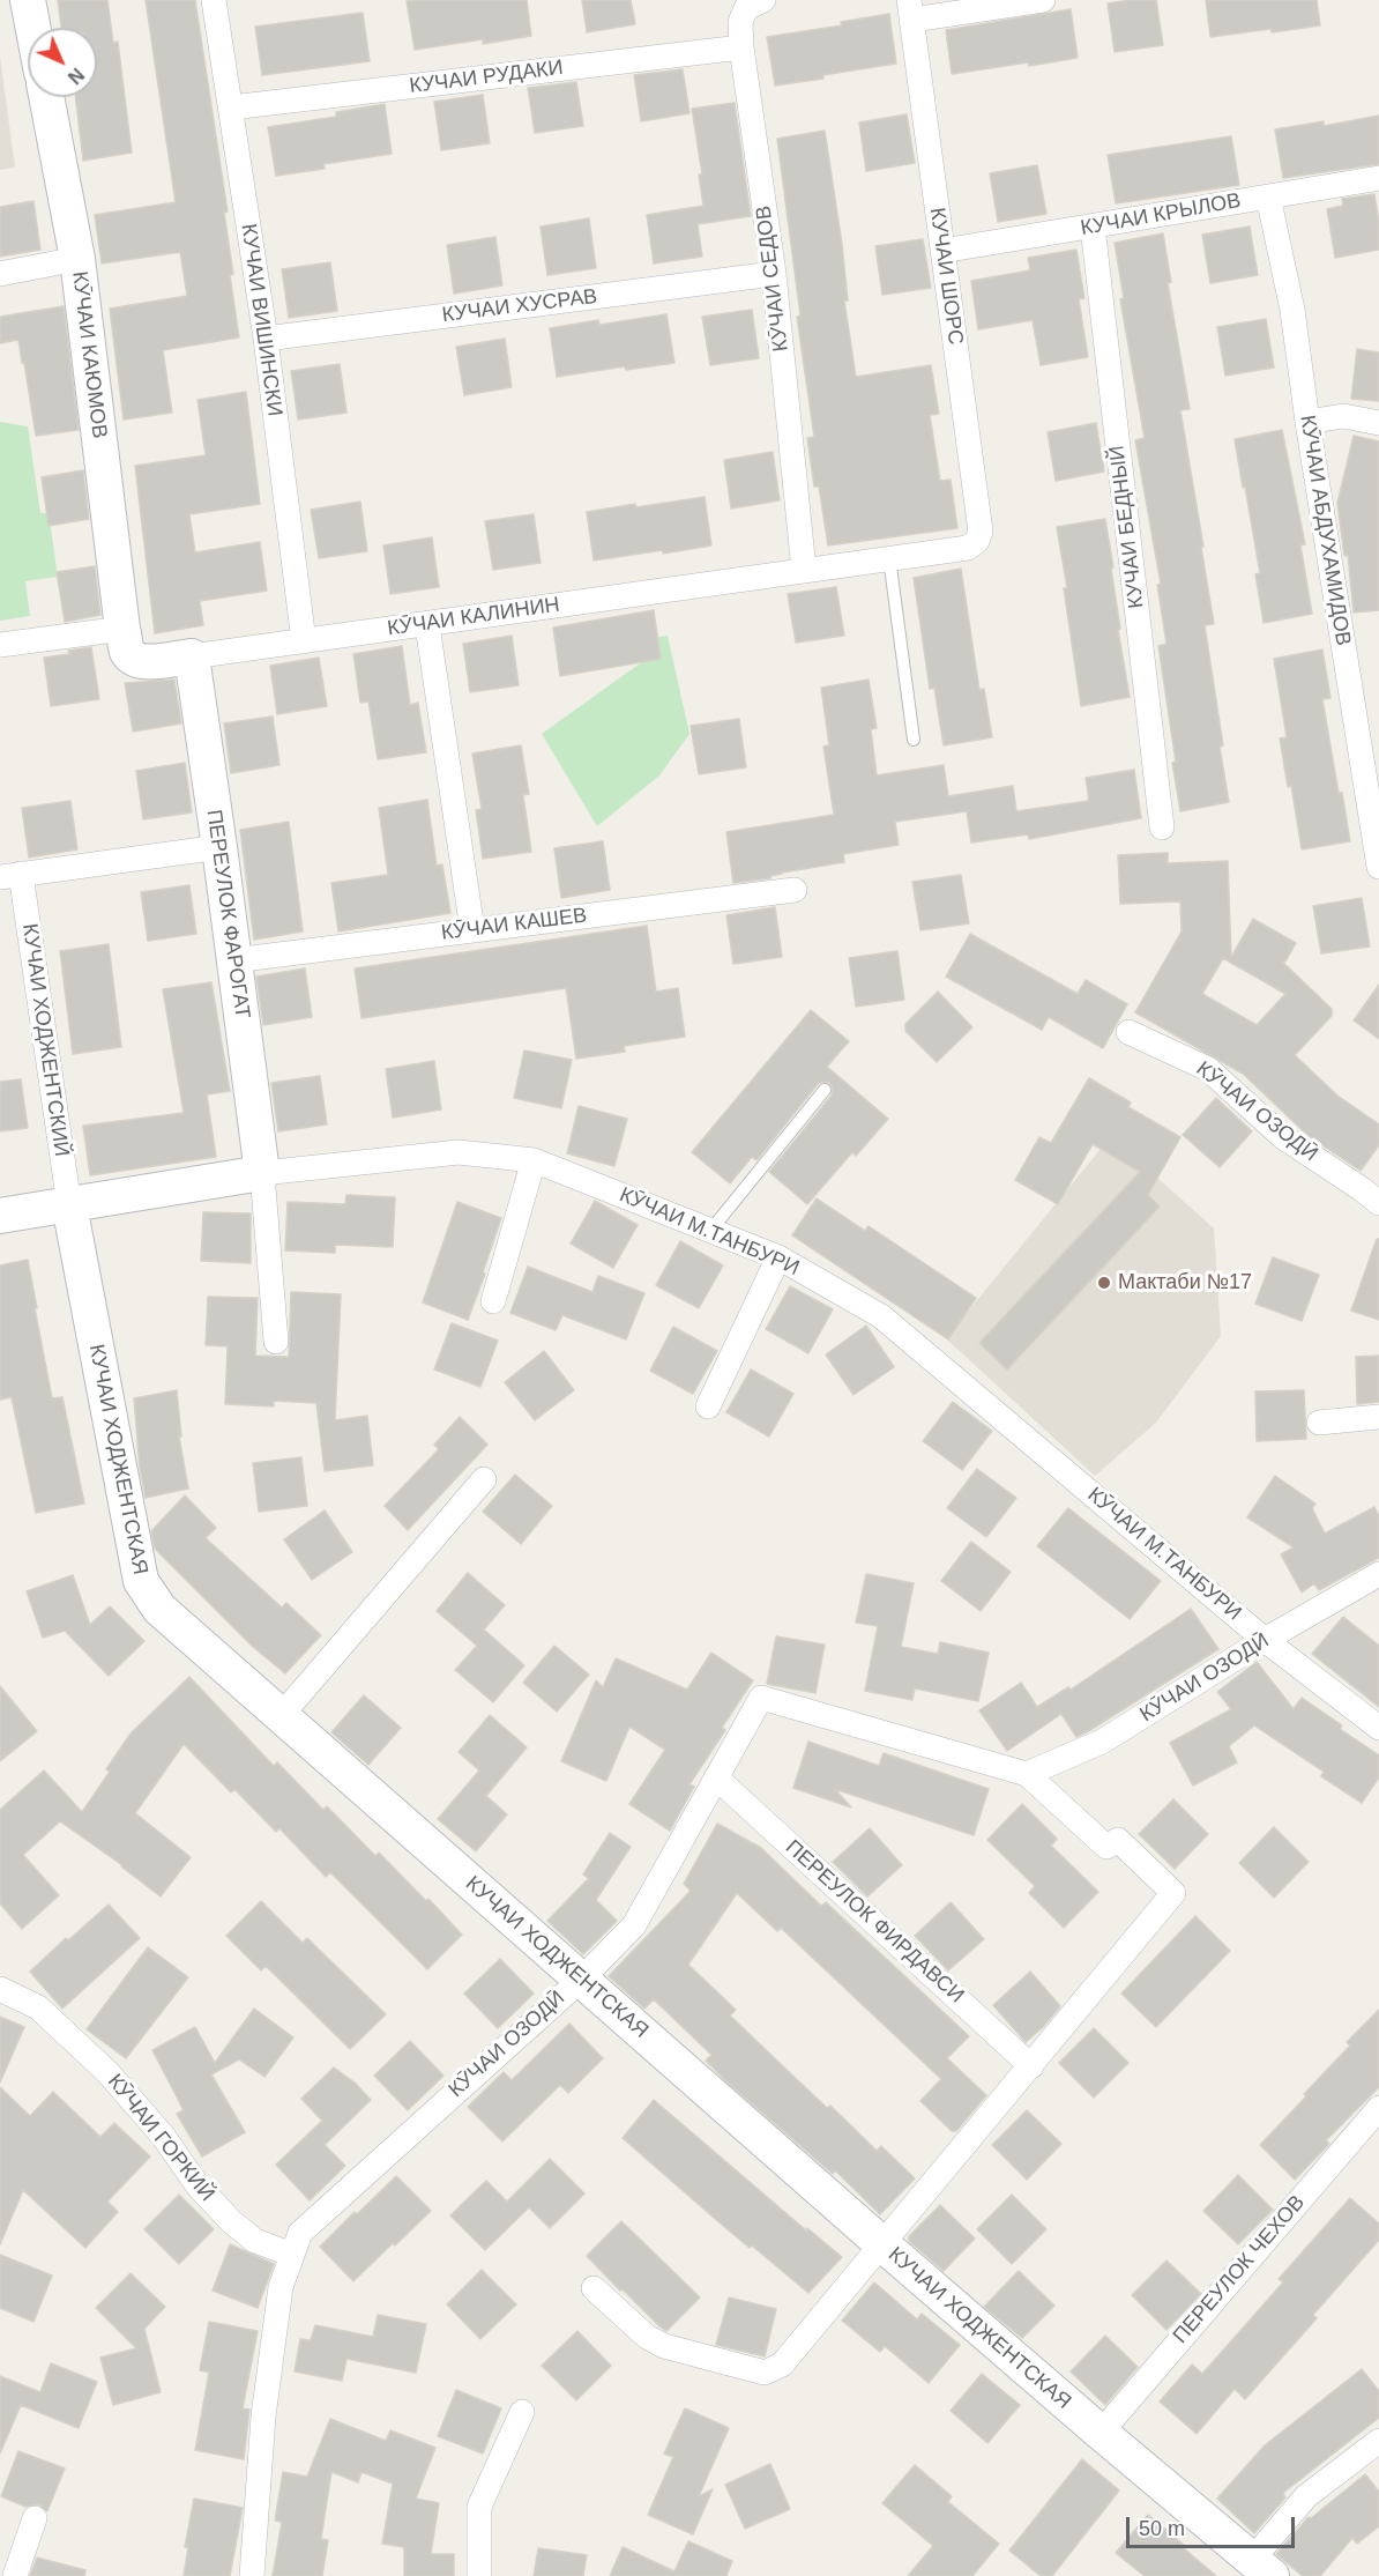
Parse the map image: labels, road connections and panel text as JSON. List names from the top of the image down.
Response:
{
  "streets": {
    "main road": [
      "КӮЧАИ КАЮМОВ",
      "КӮЧАИ КАЛИНИН",
      "ПЕРЕУЛОК ФАРОГАТ",
      "КӮЧАИ М.ТАНБУРИ",
      "КУЧАИ ХОДЖЕНТСКАЯ"
    ],
    "street": [
      "КУЧАИ РУДАКИ",
      "КУЧАИ КРЫЛОВ",
      "КУЧАИ ШОРС",
      "КӮЧАИ СЕДОВ",
      "КУЧАИ ХУСРАВ",
      "КУЧАИ ВИШИНСКИ",
      "КУЧАИ БЕДНЫЙ",
      "КӮЧАИ АБДУХАМИДОВ",
      "КӮЧАИ КАШЕВ",
      "КУЧАИ ХОДЖЕНТСКИЙ",
      "КӮЧАИ ОЗОДӢ",
      "ПЕРЕУЛОК ФИРДАВСИ",
      "КӮЧАИ ГОРКИЙ",
      "ПЕРЕУЛОК ЧЕХОВ"
    ]
  },
  "crossings": [
    ["КУЧАИ РУДАКИ", "КӮЧАИ СЕДОВ"],
    ["КУЧАИ РУДАКИ", "КУЧАИ ВИШИНСКИ"],
    ["КУЧАИ КРЫЛОВ", "КУЧАИ ШОРС"],
    ["КУЧАИ КРЫЛОВ", "КУЧАИ БЕДНЫЙ"],
    ["КУЧАИ КРЫЛОВ", "КӮЧАИ АБДУХАМИДОВ"],
    ["КУЧАИ ШОРС", "КӮЧАИ КАЛИНИН"],
    ["КӮЧАИ СЕДОВ", "КУЧАИ ХУСРАВ"],
    ["КӮЧАИ СЕДОВ", "КӮЧАИ КАЛИНИН"],
    ["КУЧАИ ХУСРАВ", "КУЧАИ ВИШИНСКИ"],
    ["КУЧАИ ВИШИНСКИ", "КӮЧАИ КАЛИНИН"],
    ["КӮЧАИ КАЮМОВ", "КӮЧАИ КАЛИНИН"],
    ["КӮЧАИ КАЛИНИН", "ПЕРЕУЛОК ФАРОГАТ"],
    ["ПЕРЕУЛОК ФАРОГАТ", "КӮЧАИ КАШЕВ"],
    ["ПЕРЕУЛОК ФАРОГАТ", "КӮЧАИ М.ТАНБУРИ"],
    ["КУЧАИ ХОДЖЕНТСКИЙ", "КӮЧАИ М.ТАНБУРИ"],
    ["КУЧАИ ХОДЖЕНТСКИЙ", "КУЧАИ ХОДЖЕНТСКАЯ"],
    ["КӮЧАИ ОЗОДӢ", "КӮЧАИ М.ТАНБУРИ"],
    ["КӮЧАИ ОЗОДӢ", "КУЧАИ ХОДЖЕНТСКАЯ"],
    ["КӮЧАИ ОЗОДӢ", "ПЕРЕУЛОК ФИРДАВСИ"],
    ["КӮЧАИ ОЗОДӢ", "КӮЧАИ ГОРКИЙ"],
    ["КӮЧАИ М.ТАНБУРИ", "КУЧАИ ХОДЖЕНТСКАЯ"],
    ["КУЧАИ ХОДЖЕНТСКАЯ", "ПЕРЕУЛОК ЧЕХОВ"]
  ],
  "places": ["Мактаби №17"],
  "scale_bar": "50 m",
  "north": "bottom right"
}
